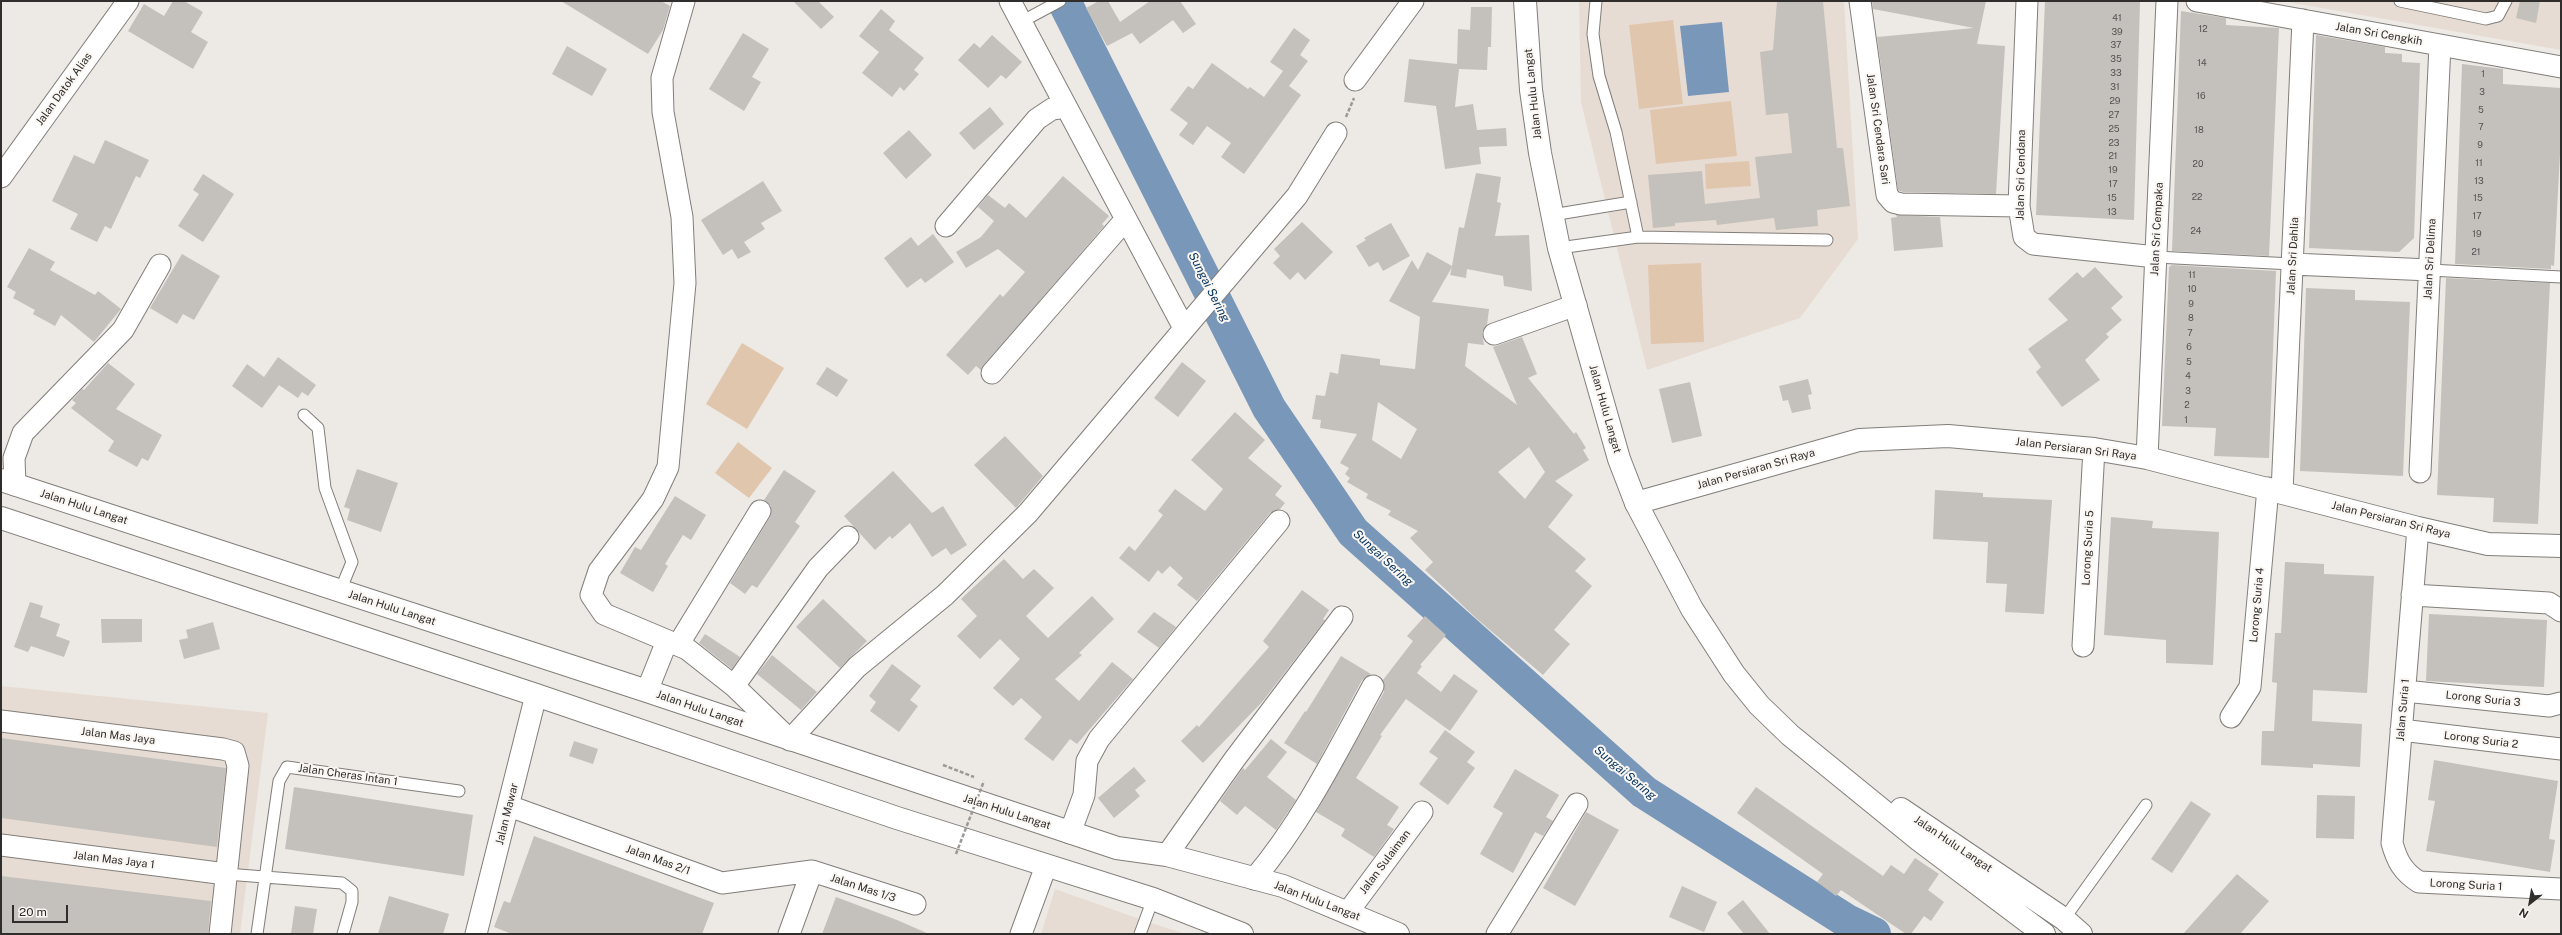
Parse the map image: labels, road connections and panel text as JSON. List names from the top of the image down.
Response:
{
  "streets": {
    "main road": ["Jalan Hulu Langat", "Jalan Persiaran Sri Raya"],
    "street": [
      "Jalan Sri Cengkih",
      "Jalan Datok Alias",
      "Jalan Sri Cendara Sari",
      "Jalan Sri Cendana",
      "Jalan Sri Cempaka",
      "Jalan Sri Dahlia",
      "Jalan Sri Delima",
      "Lorong Suria 5",
      "Lorong Suria 4",
      "Lorong Suria 3",
      "Jalan Suria 1",
      "Jalan Mas Jaya",
      "Lorong Suria 2",
      "Jalan Mawar",
      "Jalan Mas Jaya 1",
      "Jalan Mas 2/1",
      "Jalan Sulaiman",
      "Lorong Suria 1",
      "Jalan Mas 1/3"
    ],
    "lane": ["Jalan Cheras Intan 1"]
  },
  "crossings": [
    ["Jalan Sri Cengkih", "Jalan Sri Dahlia"],
    ["Jalan Sri Cengkih", "Jalan Sri Delima"],
    ["Jalan Hulu Langat", "Jalan Persiaran Sri Raya"],
    ["Jalan Hulu Langat", "Jalan Sulaiman"],
    ["Jalan Sri Cendara Sari", "Jalan Sri Cendana"],
    ["Jalan Sri Cendana", "Jalan Sri Cempaka"],
    ["Jalan Sri Cempaka", "Jalan Persiaran Sri Raya"],
    ["Jalan Sri Dahlia", "Jalan Persiaran Sri Raya"],
    ["Jalan Sri Dahlia", "Lorong Suria 4"],
    ["Jalan Persiaran Sri Raya", "Lorong Suria 5"],
    ["Jalan Persiaran Sri Raya", "Lorong Suria 4"],
    ["Jalan Persiaran Sri Raya", "Jalan Suria 1"],
    ["Lorong Suria 3", "Jalan Suria 1"],
    ["Jalan Suria 1", "Lorong Suria 2"],
    ["Jalan Suria 1", "Lorong Suria 1"],
    ["Jalan Mas Jaya", "Jalan Mas Jaya 1"],
    ["Jalan Mawar", "Jalan Mas 2/1"],
    ["Jalan Mas 2/1", "Jalan Mas 1/3"]
  ],
  "water": ["Sungai Sering"],
  "house_numbers": [
    "41",
    "12",
    "39",
    "37",
    "35",
    "14",
    "33",
    "1",
    "31",
    "3",
    "16",
    "29",
    "5",
    "27",
    "7",
    "25",
    "18",
    "23",
    "9",
    "21",
    "11",
    "20",
    "19",
    "13",
    "17",
    "22",
    "15",
    "15",
    "13",
    "17",
    "24",
    "19",
    "21",
    "11",
    "10",
    "9",
    "8",
    "7",
    "6",
    "5",
    "4",
    "3",
    "2",
    "1"
  ],
  "scale_bar": "20 m",
  "north": "bottom left"
}
